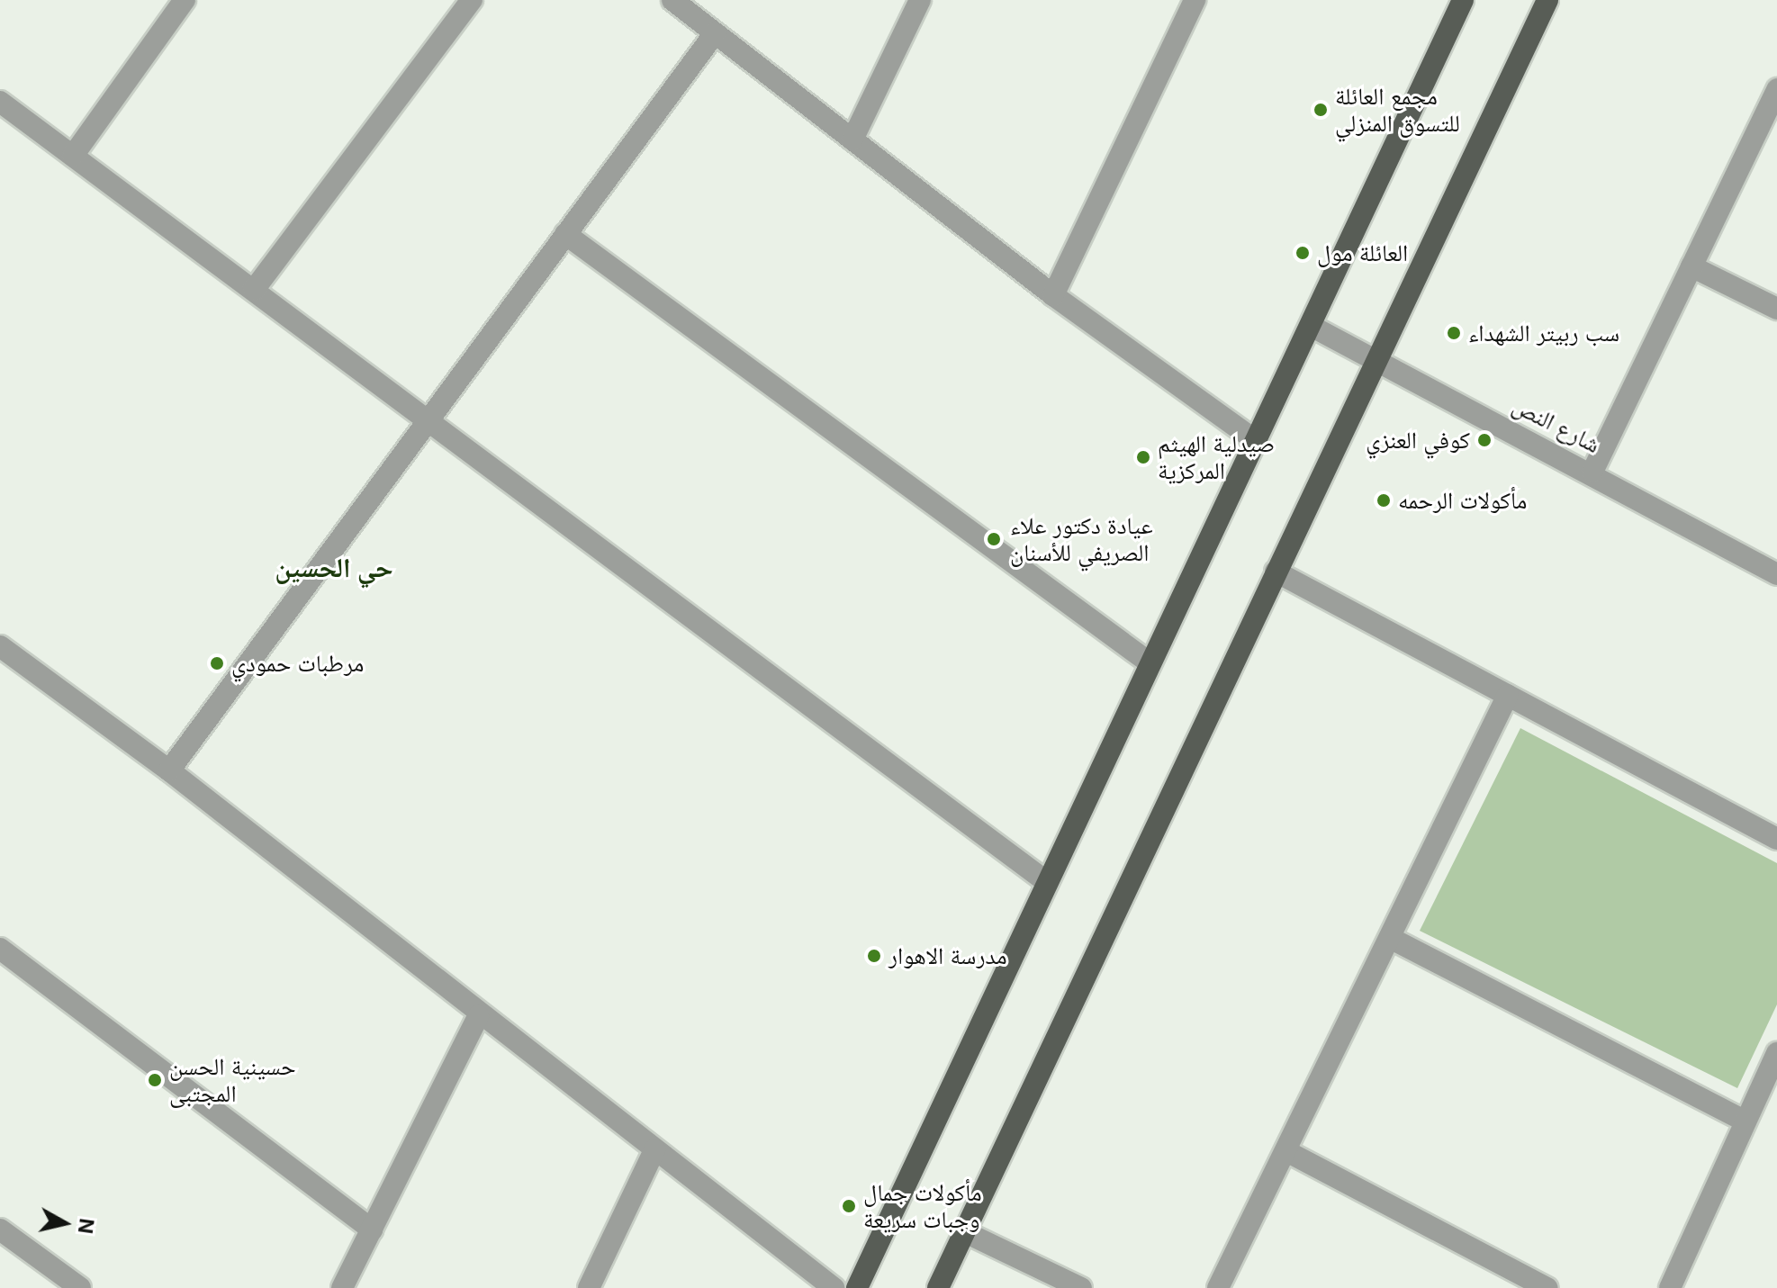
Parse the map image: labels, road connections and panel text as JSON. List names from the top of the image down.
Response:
{
  "streets": {
    "street": ["شارع النص"]
  },
  "districts": ["حي الحسين"],
  "places": [
    "مجمع العائلة للتسوق المنزلي",
    "العائلة مول",
    "سب ربيتر الشهداء",
    "كوفي العنزي",
    "صيدلية الهيثم المركزية",
    "مأكولات الرحمه",
    "عيادة دكتور علاء الصريفي للأسنان",
    "مرطبات حمودي",
    "مدرسة الاهوار",
    "حسينية الحسن المجتبى",
    "مأكولات جمال وجبات سريعة"
  ],
  "north": "right"
}
